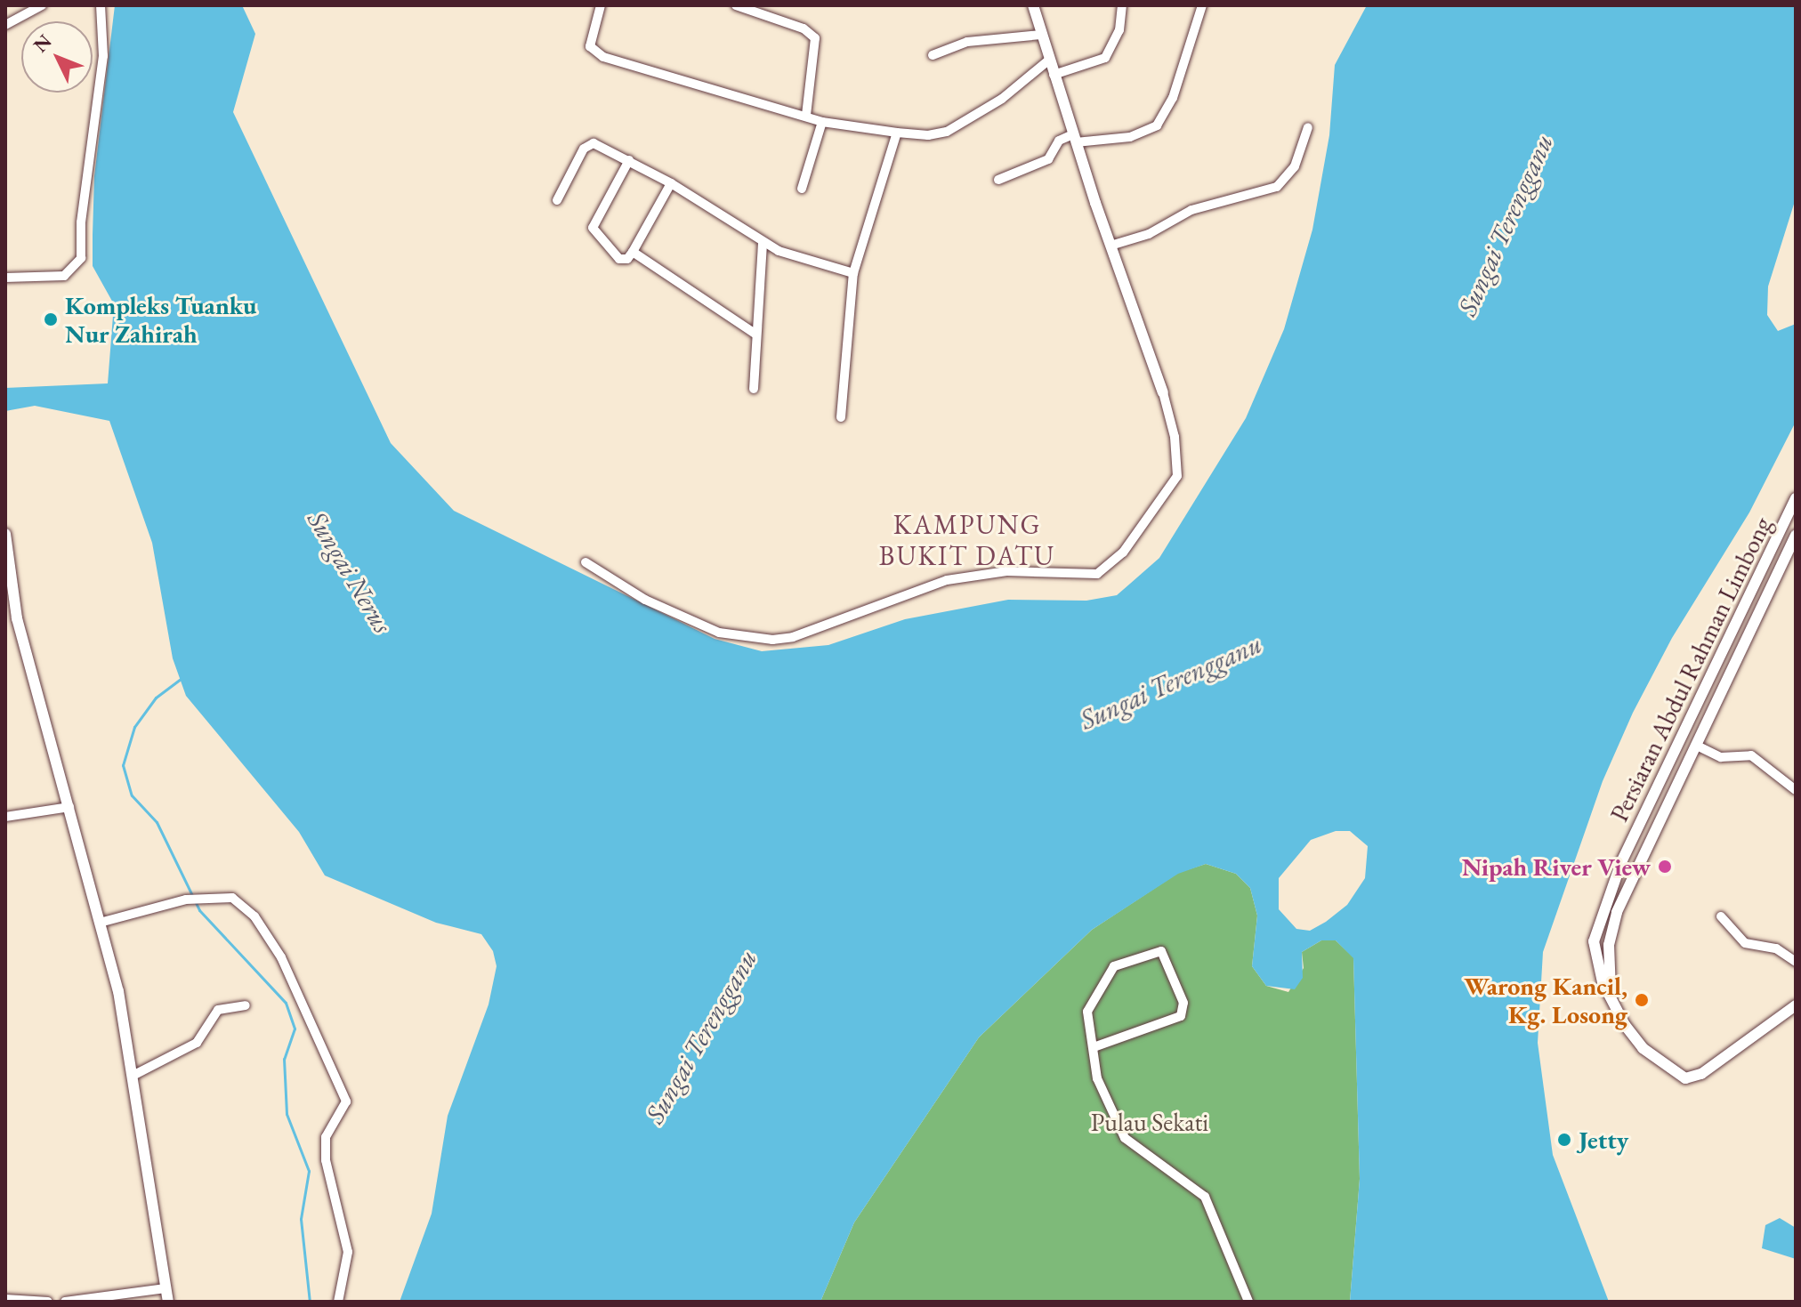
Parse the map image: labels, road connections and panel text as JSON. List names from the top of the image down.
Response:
{
  "streets": {
    "street": ["Persiaran Abdul Rahman Limbong"]
  },
  "districts": ["KAMPUNG BUKIT DATU"],
  "water": ["Sungai Terengganu", "Sungai Nerus"],
  "parks": ["Pulau Sekati"],
  "places": [
    "Kompleks Tuanku Nur Zahirah",
    "Nipah River View",
    "Warong Kancil, Kg. Losong",
    "Jetty"
  ],
  "north": "top left"
}
